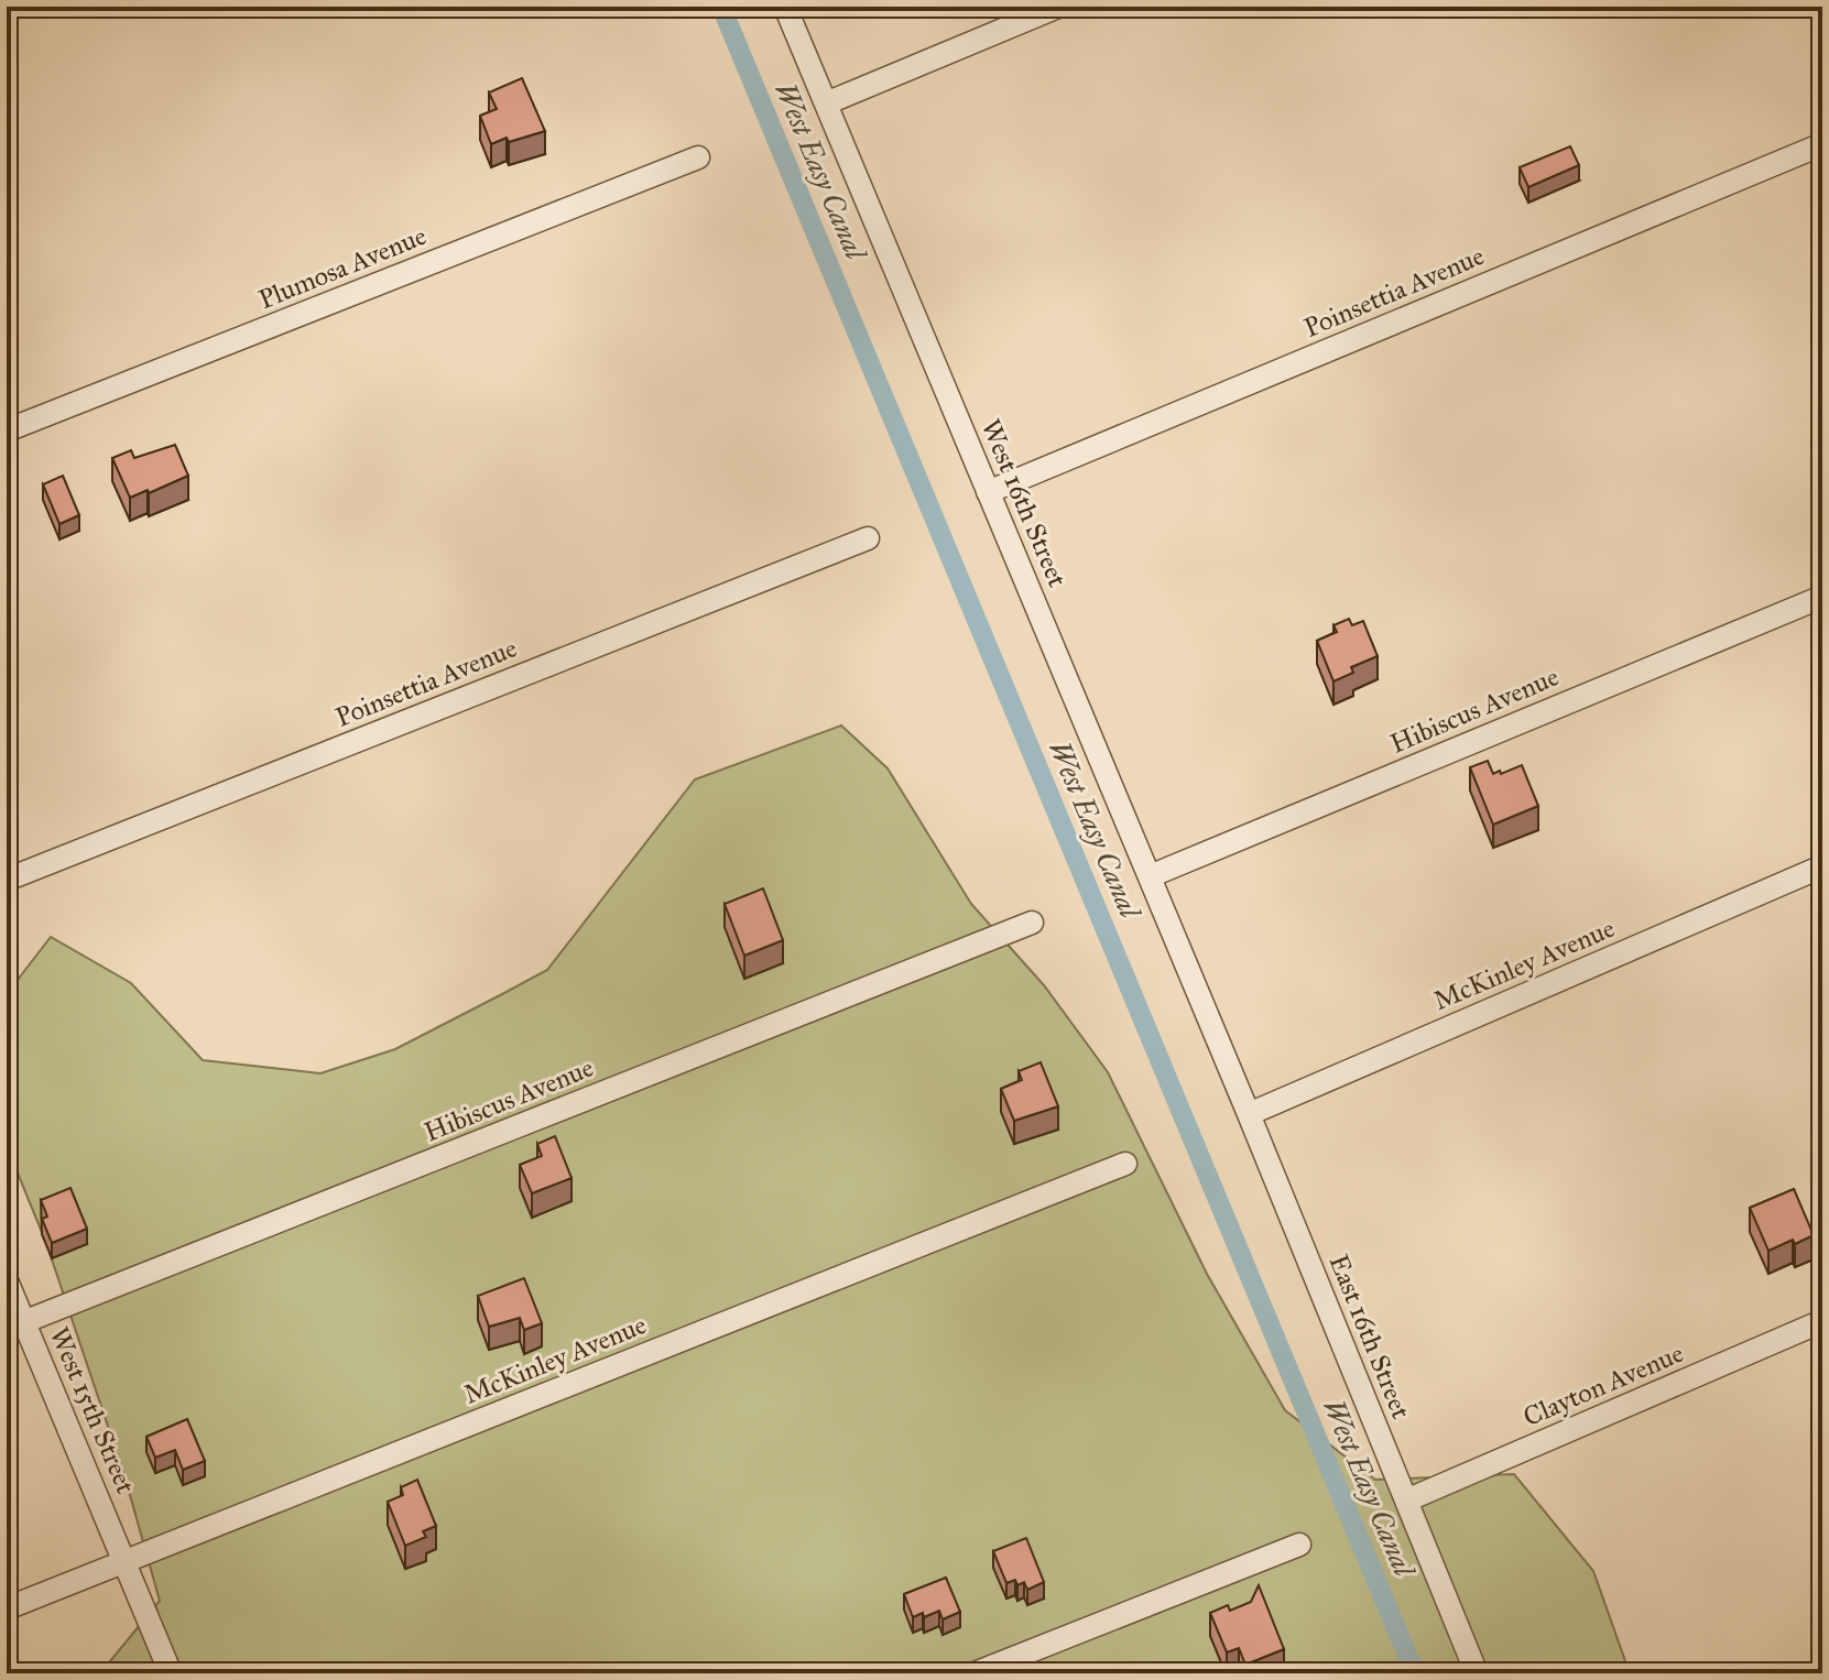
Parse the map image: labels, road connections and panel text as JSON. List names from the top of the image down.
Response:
{
  "streets": {
    "street": [
      "Plumosa Avenue",
      "Poinsettia Avenue",
      "West 16th Street",
      "Hibiscus Avenue",
      "McKinley Avenue",
      "East 16th Street",
      "Clayton Avenue",
      "West 15th Street"
    ]
  },
  "crossings": [
    ["Poinsettia Avenue", "West 16th Street"],
    ["West 16th Street", "Hibiscus Avenue"],
    ["West 16th Street", "East 16th Street"],
    ["Hibiscus Avenue", "West 15th Street"],
    ["McKinley Avenue", "East 16th Street"],
    ["McKinley Avenue", "West 15th Street"],
    ["East 16th Street", "Clayton Avenue"]
  ],
  "water": ["West Easy Canal"]
}
